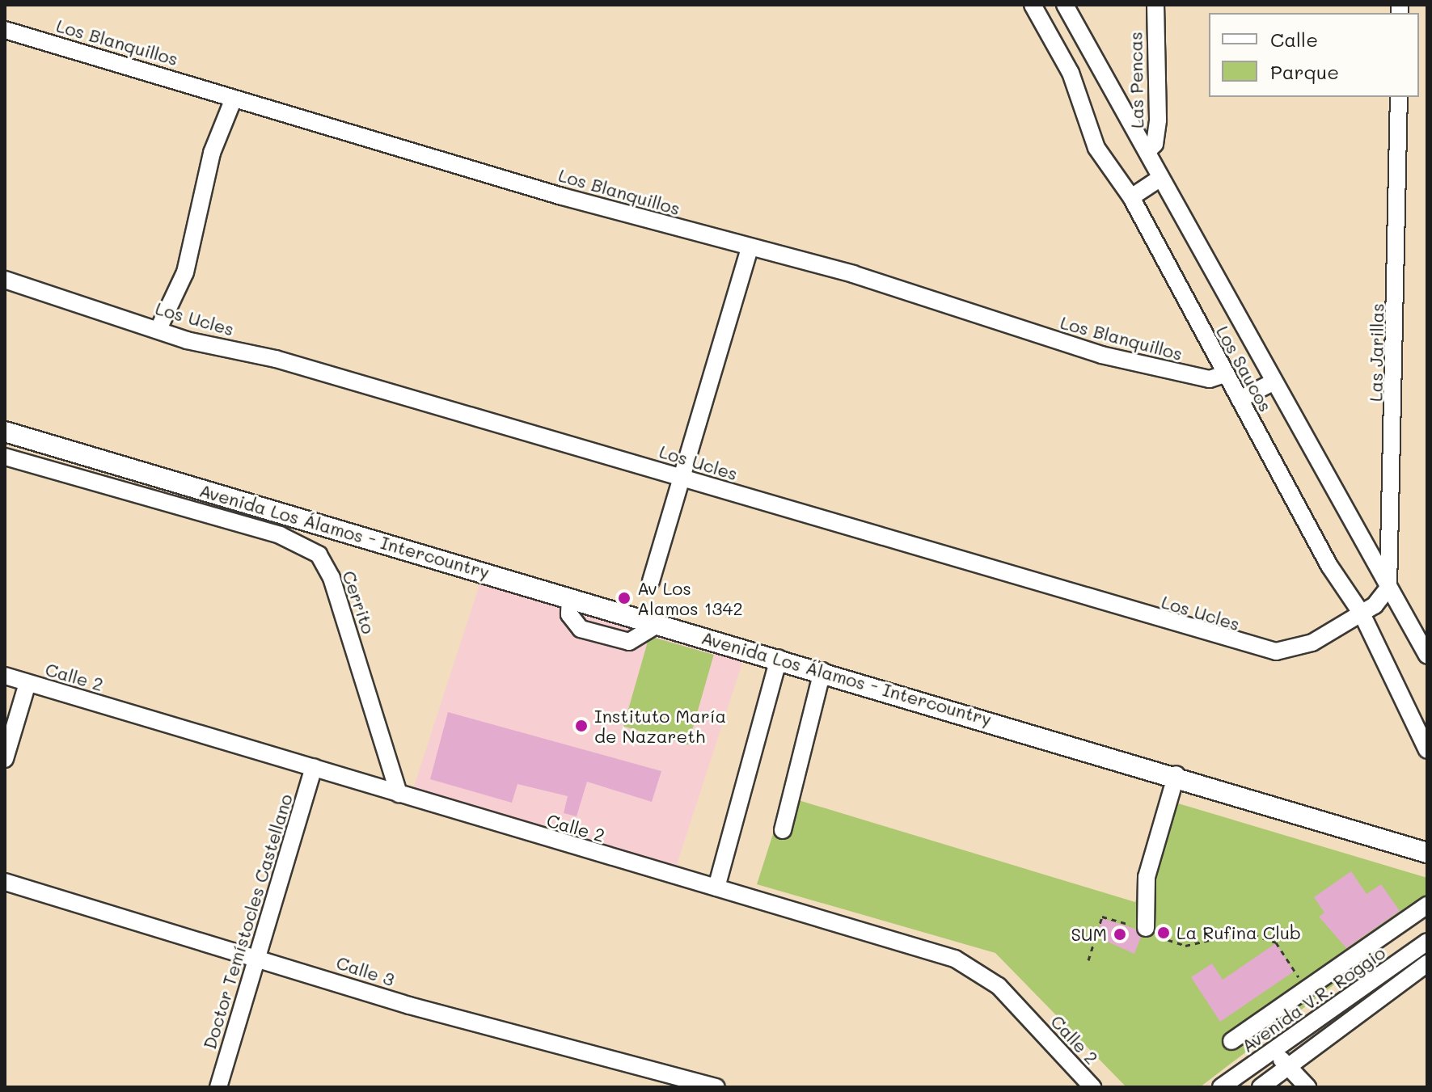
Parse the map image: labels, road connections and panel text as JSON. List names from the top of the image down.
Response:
{
  "streets": {
    "main road": ["Avenida Los Álamos - Intercountry"],
    "street": [
      "Los Blanquillos",
      "Las Pencas",
      "Los Ucles",
      "Las Jarillas",
      "Los Saucos",
      "Cerrito",
      "Calle 2",
      "Doctor Temístocles Castellano",
      "Calle 3",
      "Avenida V.R. Roggio"
    ]
  },
  "crossings": [
    ["Los Blanquillos", "Los Saucos"],
    ["Las Pencas", "Los Saucos"],
    ["Los Ucles", "Los Saucos"],
    ["Las Jarillas", "Los Saucos"],
    ["Cerrito", "Calle 2"],
    ["Calle 2", "Doctor Temístocles Castellano"],
    ["Doctor Temístocles Castellano", "Calle 3"]
  ],
  "places": [
    "Av Los Alamos 1342",
    "Instituto María de Nazareth",
    "La Rufina Club",
    "SUM"
  ],
  "legend": ["Calle", "Parque"]
}
